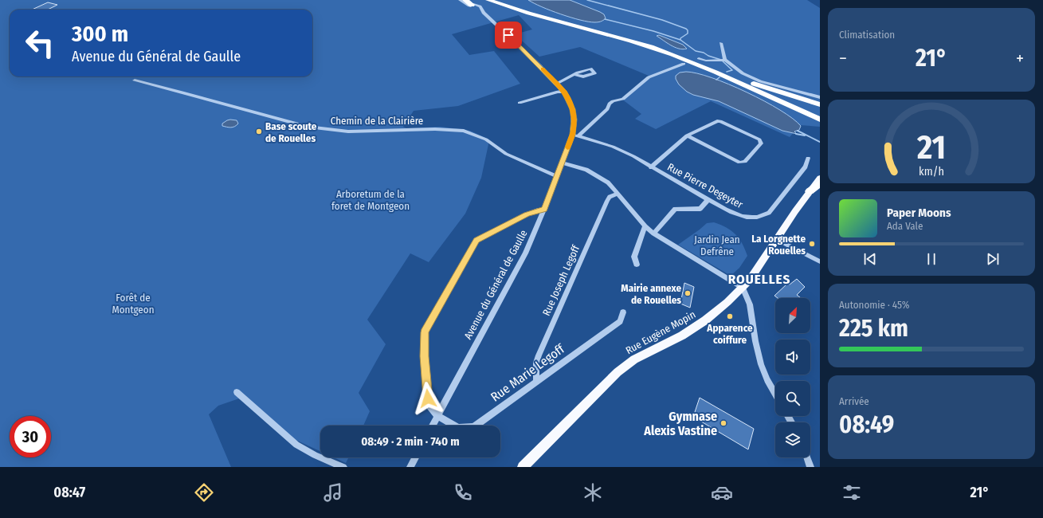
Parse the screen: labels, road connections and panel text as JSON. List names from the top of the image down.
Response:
{
  "streets": {
    "main road": ["Rue Eugène Mopin"],
    "street": [
      "Chemin de la Clairière",
      "Rue Pierre Degeyter",
      "Rue Joseph Legoff",
      "Avenue du Général de Gaulle",
      "Rue Marie Legoff"
    ]
  },
  "crossings": [
    ["Chemin de la Clairière", "Avenue du Général de Gaulle"],
    ["Rue Pierre Degeyter", "Avenue du Général de Gaulle"],
    ["Rue Joseph Legoff", "Rue Marie Legoff"],
    ["Avenue du Général de Gaulle", "Rue Marie Legoff"]
  ],
  "districts": ["ROUELLES"],
  "parks": ["Arboretum de la foret de Montgeon", "Jardin Jean Defrêne", "Forêt de Montgeon"],
  "places": [
    "Base scoute de Rouelles",
    "La Lorgnette Rouelles",
    "Mairie annexe de Rouelles",
    "Apparence coiffure",
    "Gymnase Alexis Vastine"
  ],
  "north": "top right",
  "page": {
    "tile": [
      "Climatisation",
      ["Autonomie · 45%", "225 km"],
      ["Arrivée", "08:49"]
    ],
    "turn": ["300 m", "Avenue du Général de Gaulle"],
    "heat": ["−", "21°", "+"],
    "song": ["Paper Moons", "Ada Vale"],
    "limit": "30",
    "trip": "08:49 · 2 min · 740 m",
    "tabs": ["08:47", "21°"],
    "gauge": ["21", "km/h"]
  }
}
